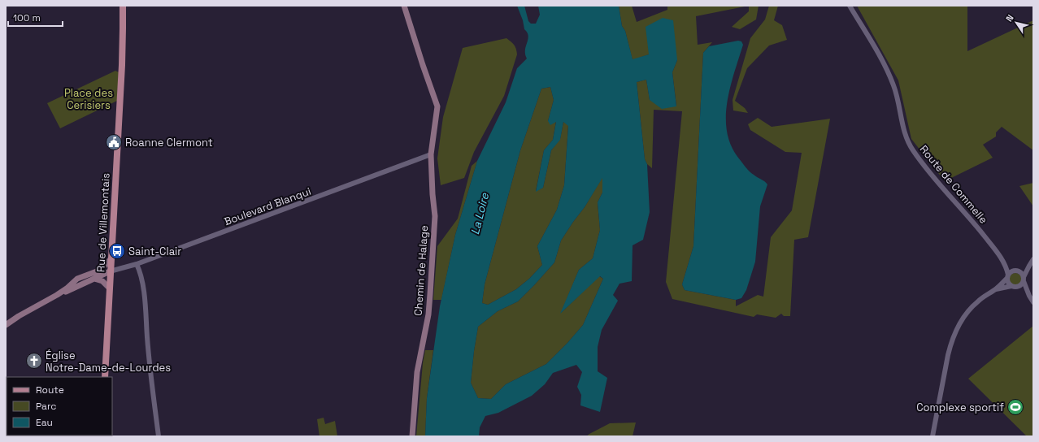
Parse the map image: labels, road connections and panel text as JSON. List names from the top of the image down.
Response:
{
  "streets": {
    "main road": ["Rue de Villemontais", "Chemin de Halage"],
    "street": ["Route de Commelle", "Boulevard Blanqui"]
  },
  "crossings": [
    ["Boulevard Blanqui", "Rue de Villemontais"],
    ["Boulevard Blanqui", "Chemin de Halage"]
  ],
  "water": ["La Loire"],
  "parks": ["Place des Cerisiers"],
  "places": {
    "public building": ["Roanne Clermont"],
    "bus stop": ["Saint-Clair"],
    "church": ["Église Notre-Dame-de-Lourdes"],
    "sports": ["Complexe sportif"]
  },
  "legend": ["Route", "Parc", "Eau"],
  "scale_bar": "100 m",
  "north": "top left"
}
